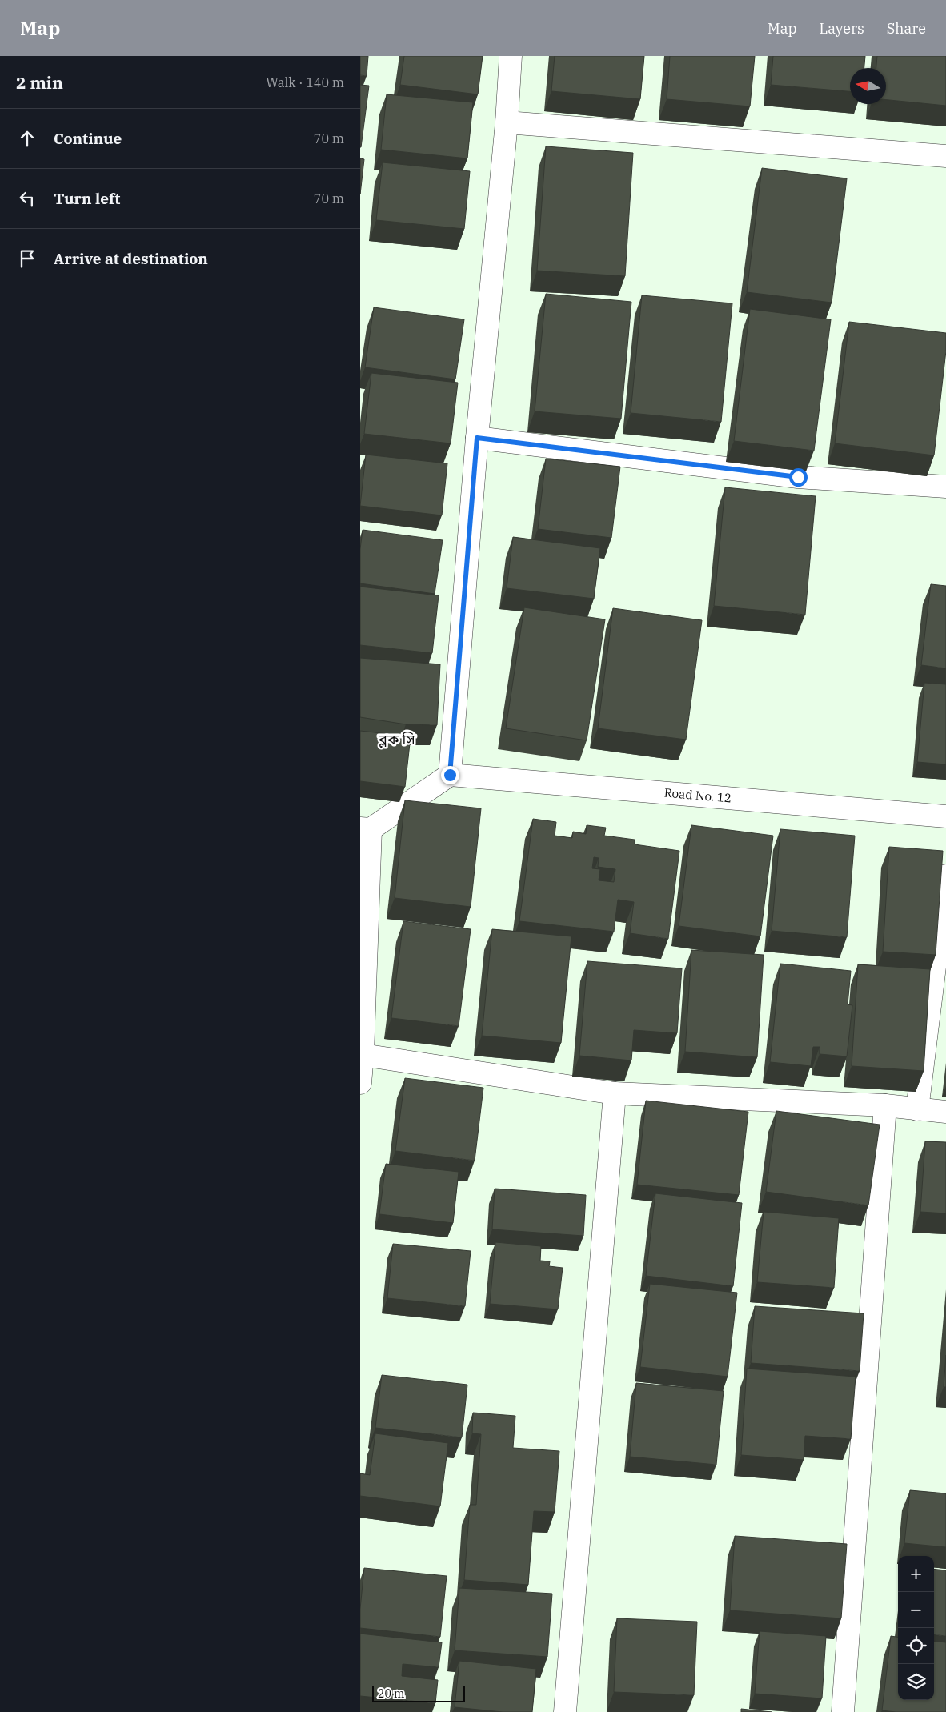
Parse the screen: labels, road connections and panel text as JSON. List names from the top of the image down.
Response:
{
  "streets": {
    "street": ["Road No. 12"]
  },
  "districts": ["ব্লক সি"],
  "scale_bar": "20 m",
  "north": "left",
  "page": {
    "header": "Map",
    "nav": ["Map", "Layers", "Share"],
    "heading": ["2 min", "Walk · 140 m"],
    "list": [
      ["Continue", "70 m"],
      ["Turn left", "70 m"],
      "Arrive at destination"
    ],
    "map_buttons": ["+", "−"],
    "scale": "20 m"
  }
}
